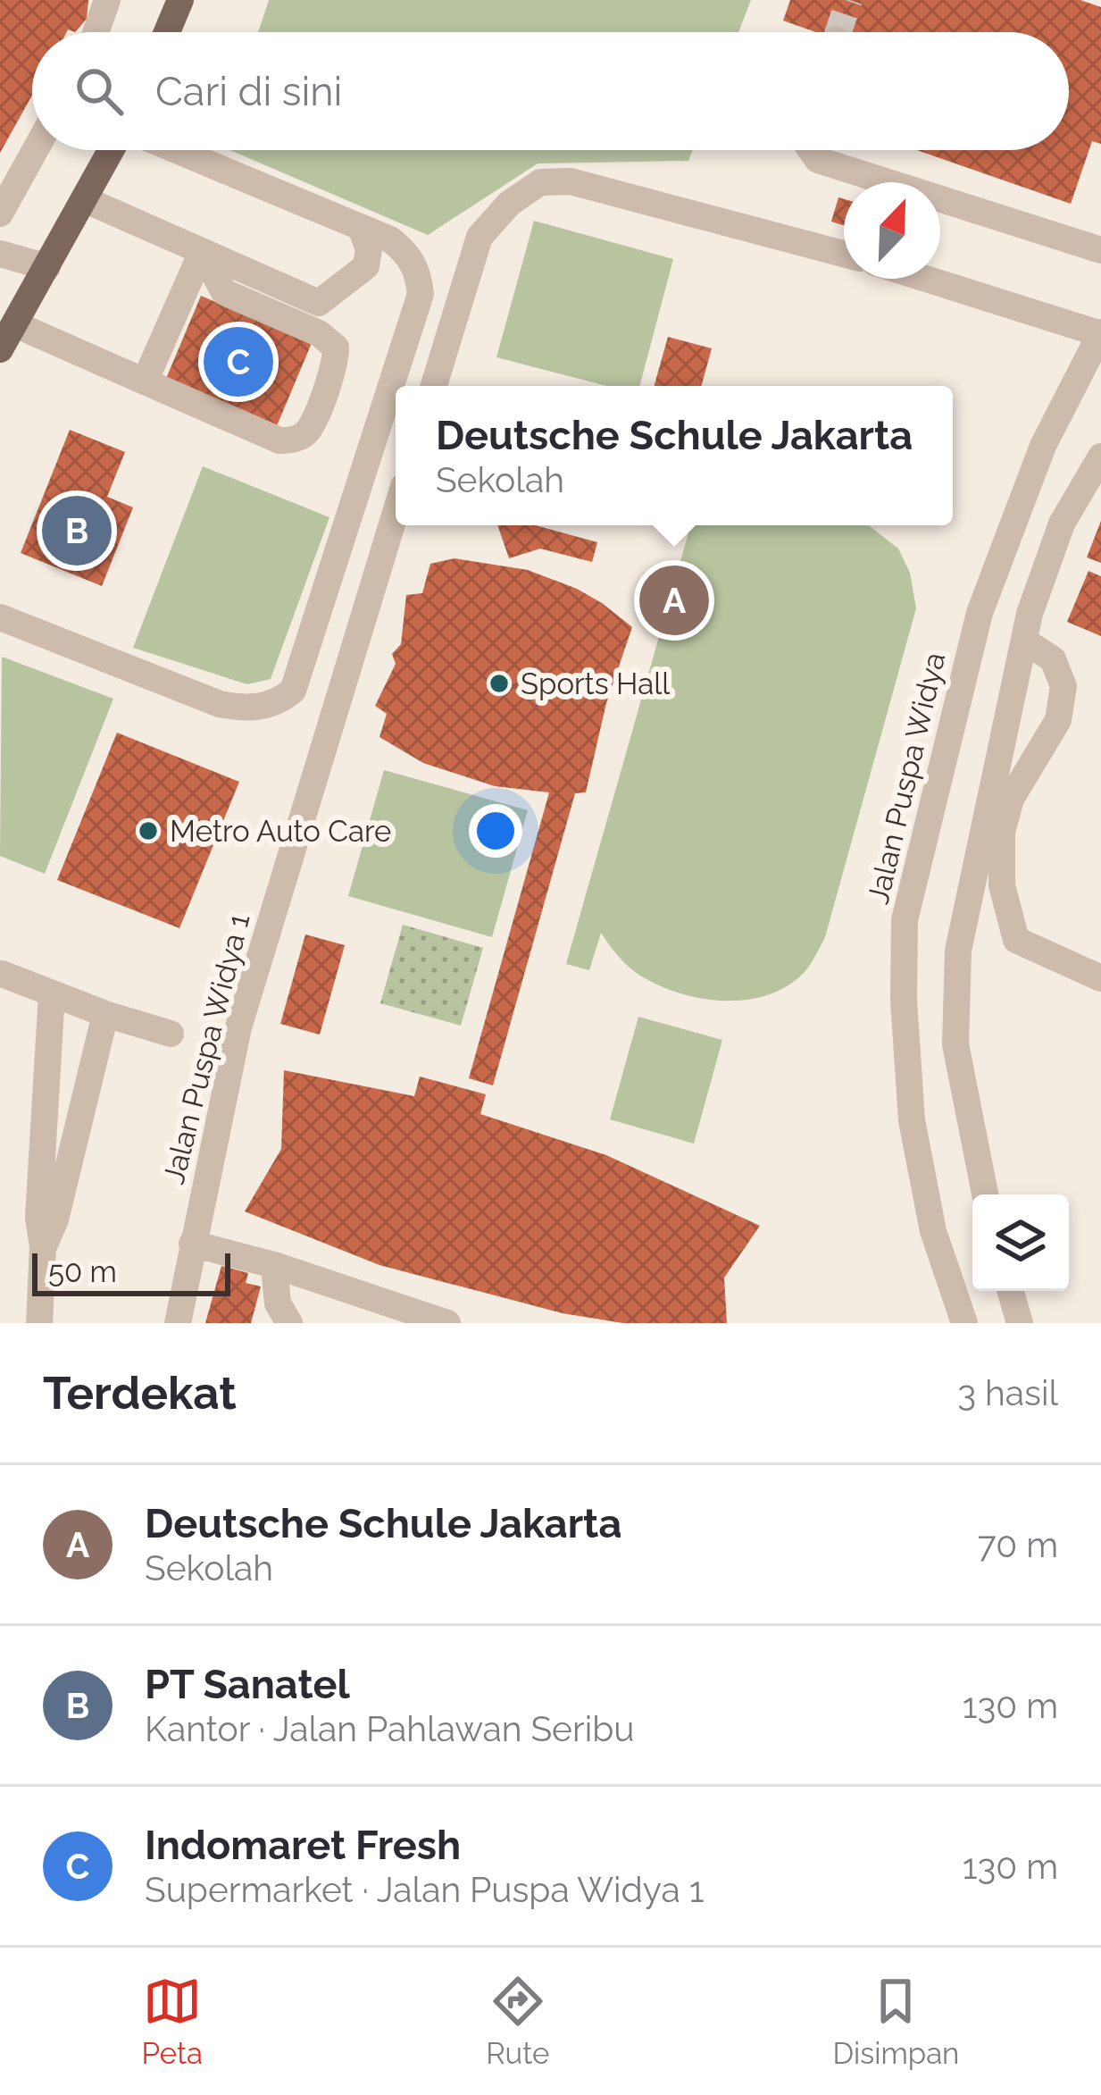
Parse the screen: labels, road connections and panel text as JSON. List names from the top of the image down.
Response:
{
  "streets": {
    "street": ["Jalan Puspa Widya", "Jalan Puspa Widya 1"]
  },
  "places": ["Sports Hall", "Metro Auto Care"],
  "scale_bar": "50 m",
  "north": "top right",
  "page": {
    "search": "Cari di sini",
    "pins": ["C", "B", "A"],
    "popup": ["Deutsche Schule Jakarta", "Sekolah"],
    "scale": "50 m",
    "heading": ["Terdekat", "3 hasil"],
    "list": [
      {
        "mark": "A",
        "name": "Deutsche Schule Jakarta",
        "note": "Sekolah",
        "value": "70 m"
      },
      {
        "mark": "B",
        "name": "PT Sanatel",
        "note": "Kantor · Jalan Pahlawan Seribu",
        "value": "130 m"
      },
      {
        "mark": "C",
        "name": "Indomaret Fresh",
        "note": "Supermarket · Jalan Puspa Widya 1",
        "value": "130 m"
      }
    ],
    "nav": ["Peta", "Rute", "Disimpan"]
  }
}
